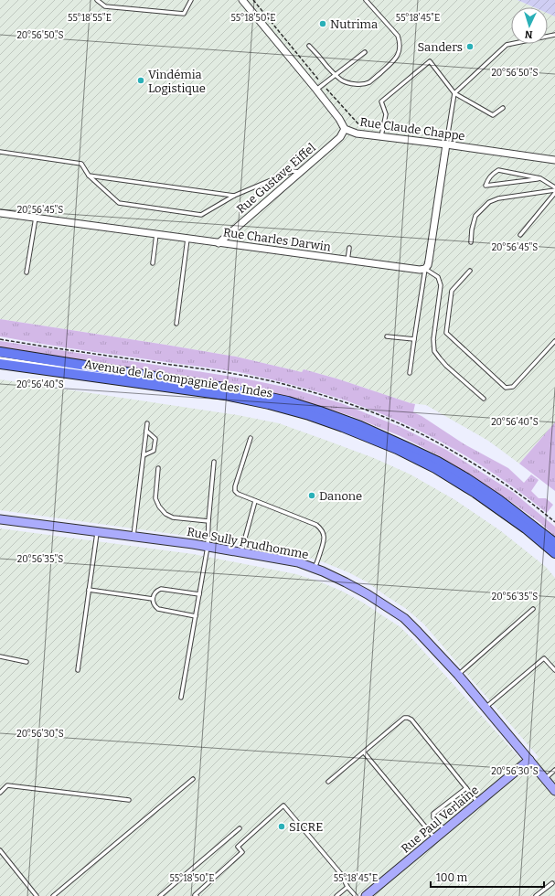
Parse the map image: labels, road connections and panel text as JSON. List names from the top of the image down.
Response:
{
  "streets": {
    "main road": ["Avenue de la Compagnie des Indes"],
    "street": [
      "Rue Claude Chappe",
      "Rue Gustave Eiffel",
      "Rue Charles Darwin",
      "Rue Sully Prudhomme",
      "Rue Paul Verlaine"
    ]
  },
  "crossings": [
    ["Rue Claude Chappe", "Rue Gustave Eiffel"],
    ["Rue Gustave Eiffel", "Rue Charles Darwin"],
    ["Rue Sully Prudhomme", "Rue Paul Verlaine"]
  ],
  "places": [
    "Nutrima",
    "Sanders",
    "Vindémia Logistique",
    "Danone",
    "SICRE"
  ],
  "scale_bar": "100 m",
  "north": "bottom",
  "coordinates": [
    "55°18'55\"E",
    "55°18'50\"E",
    "55°18'45\"E",
    "20°56'50\"S",
    "20°56'45\"S",
    "20°56'40\"S",
    "20°56'35\"S",
    "20°56'30\"S"
  ]
}
